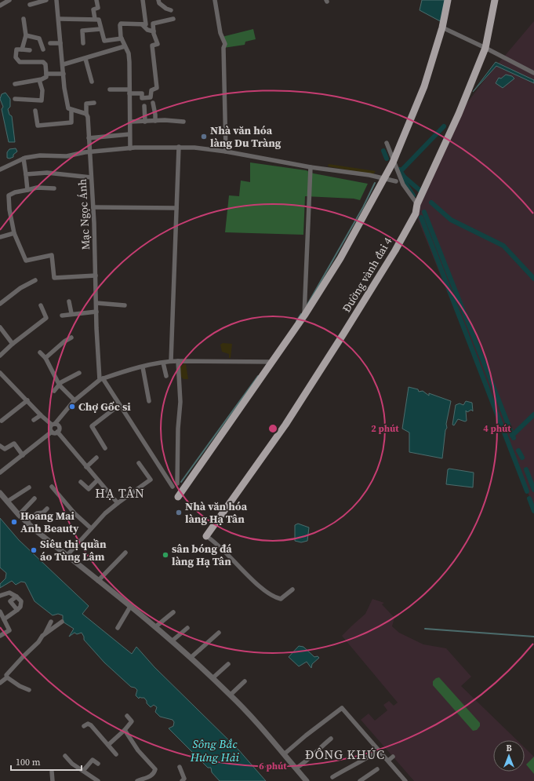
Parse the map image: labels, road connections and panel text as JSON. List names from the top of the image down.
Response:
{
  "streets": {
    "main road": ["Đường vành đai 4"],
    "street": ["Mạc Ngọc Ánh"]
  },
  "districts": ["HẠ TÂN", "ĐÔNG KHÚC"],
  "water": ["Sông Bắc Hưng Hải"],
  "places": [
    "Nhà văn hóa làng Du Tràng",
    "Chợ Gốc si",
    "Nhà văn hóa làng Hạ Tân",
    "Hoang Mai Anh Beauty",
    "Siêu thị quần áo Tùng Lâm",
    "sân bóng đá làng Hạ Tân"
  ],
  "scale_bar": "100 m",
  "north": "top",
  "rings": ["2 phút", "4 phút", "6 phút"]
}
